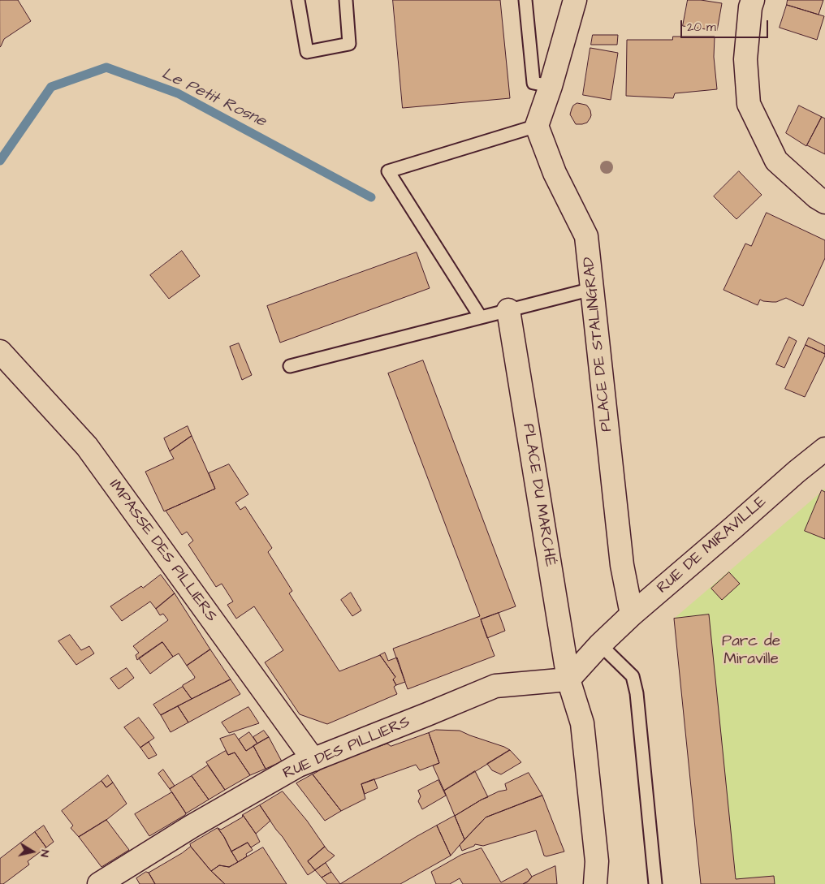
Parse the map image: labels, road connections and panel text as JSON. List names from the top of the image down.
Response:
{
  "streets": {
    "street": [
      "PLACE DE STALINGRAD",
      "PLACE DU MARCHÉ",
      "RUE DE MIRAVILLE",
      "IMPASSE DES PILLIERS",
      "RUE DES PILLIERS"
    ]
  },
  "crossings": [
    ["PLACE DE STALINGRAD", "RUE DE MIRAVILLE"],
    ["PLACE DU MARCHÉ", "RUE DES PILLIERS"],
    ["IMPASSE DES PILLIERS", "RUE DES PILLIERS"]
  ],
  "water": ["Le Petit Rosne"],
  "parks": ["Parc de Miraville"],
  "scale_bar": "20 m",
  "north": "right"
}
